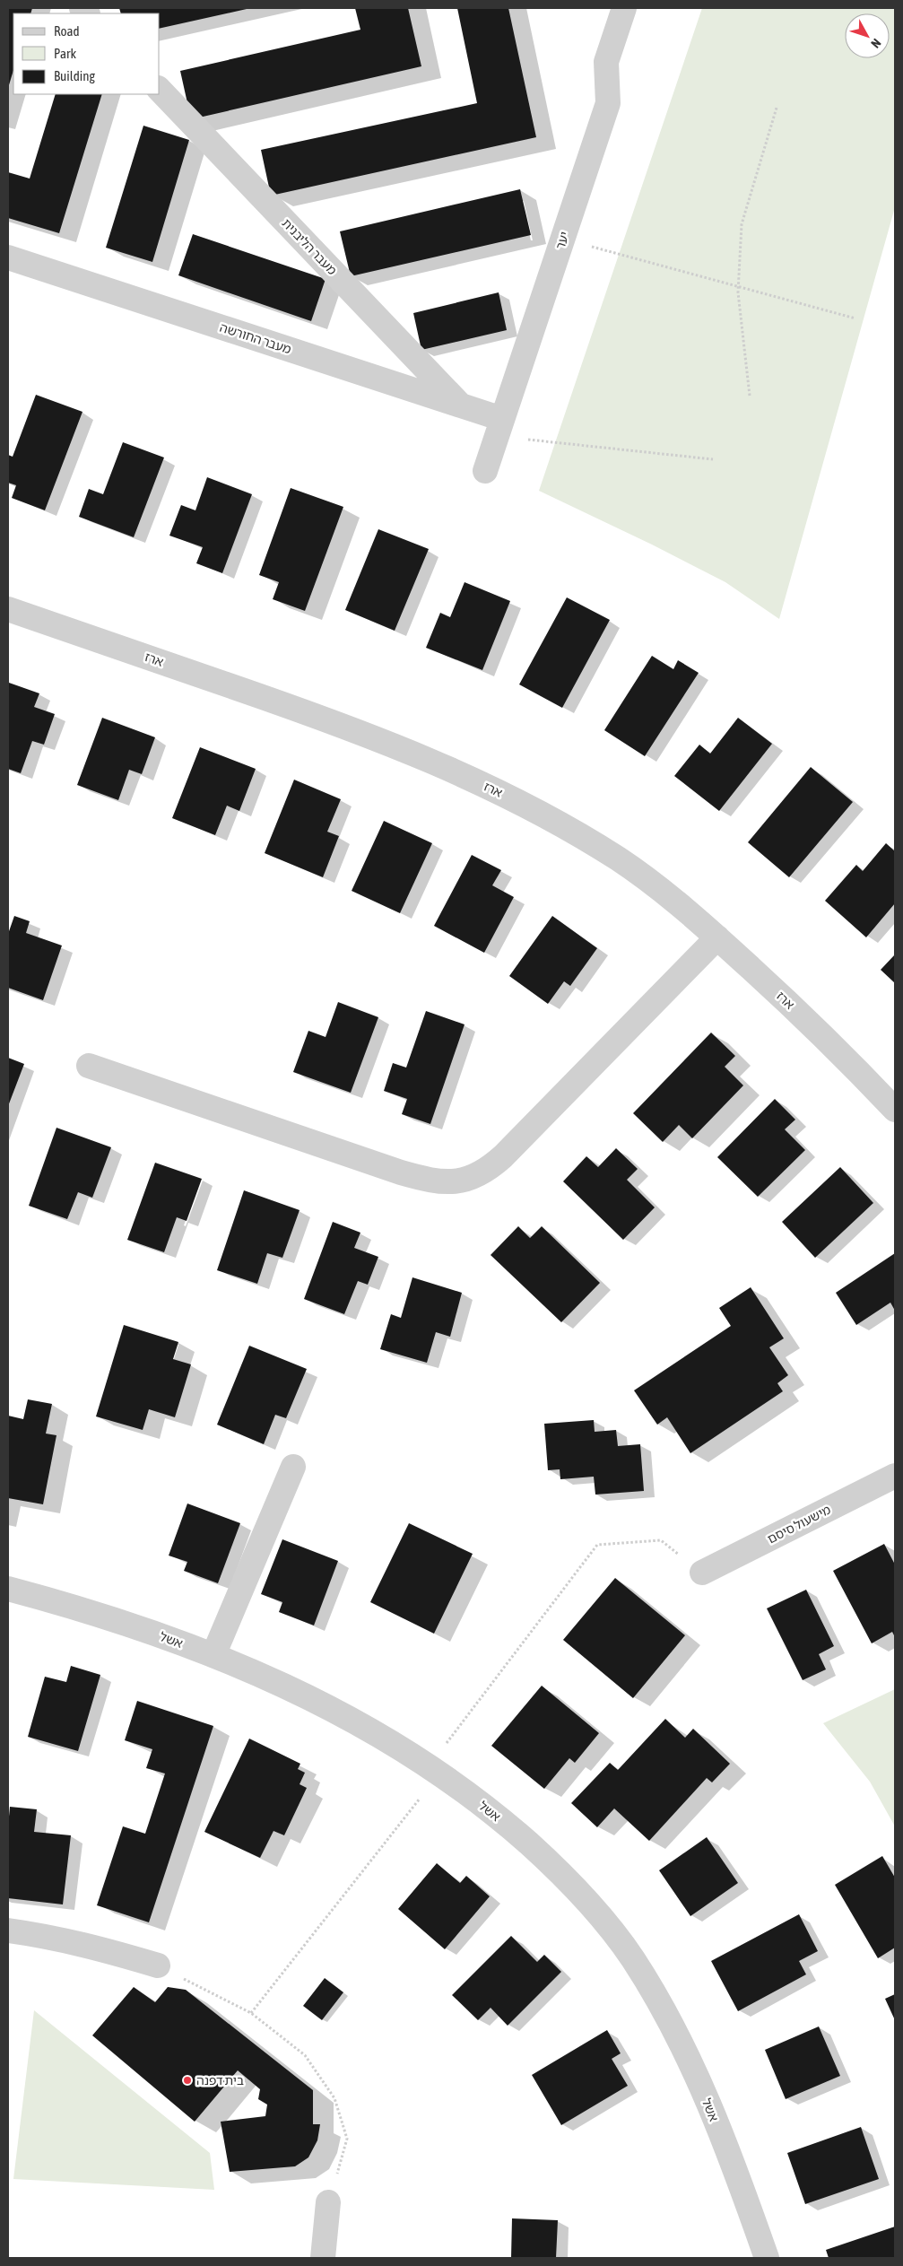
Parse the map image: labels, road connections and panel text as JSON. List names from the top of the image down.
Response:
{
  "streets": {
    "street": [
      "יער",
      "מעבר הליבנית",
      "מעבר החורשה",
      "ארז",
      "מישעול סיסם",
      "אשל"
    ]
  },
  "crossings": [
    ["יער", "מעבר החורשה"],
    ["מעבר הליבנית", "מעבר החורשה"]
  ],
  "places": ["בית דפנה"],
  "legend": ["Road", "Park", "Building"],
  "north": "bottom right"
}
